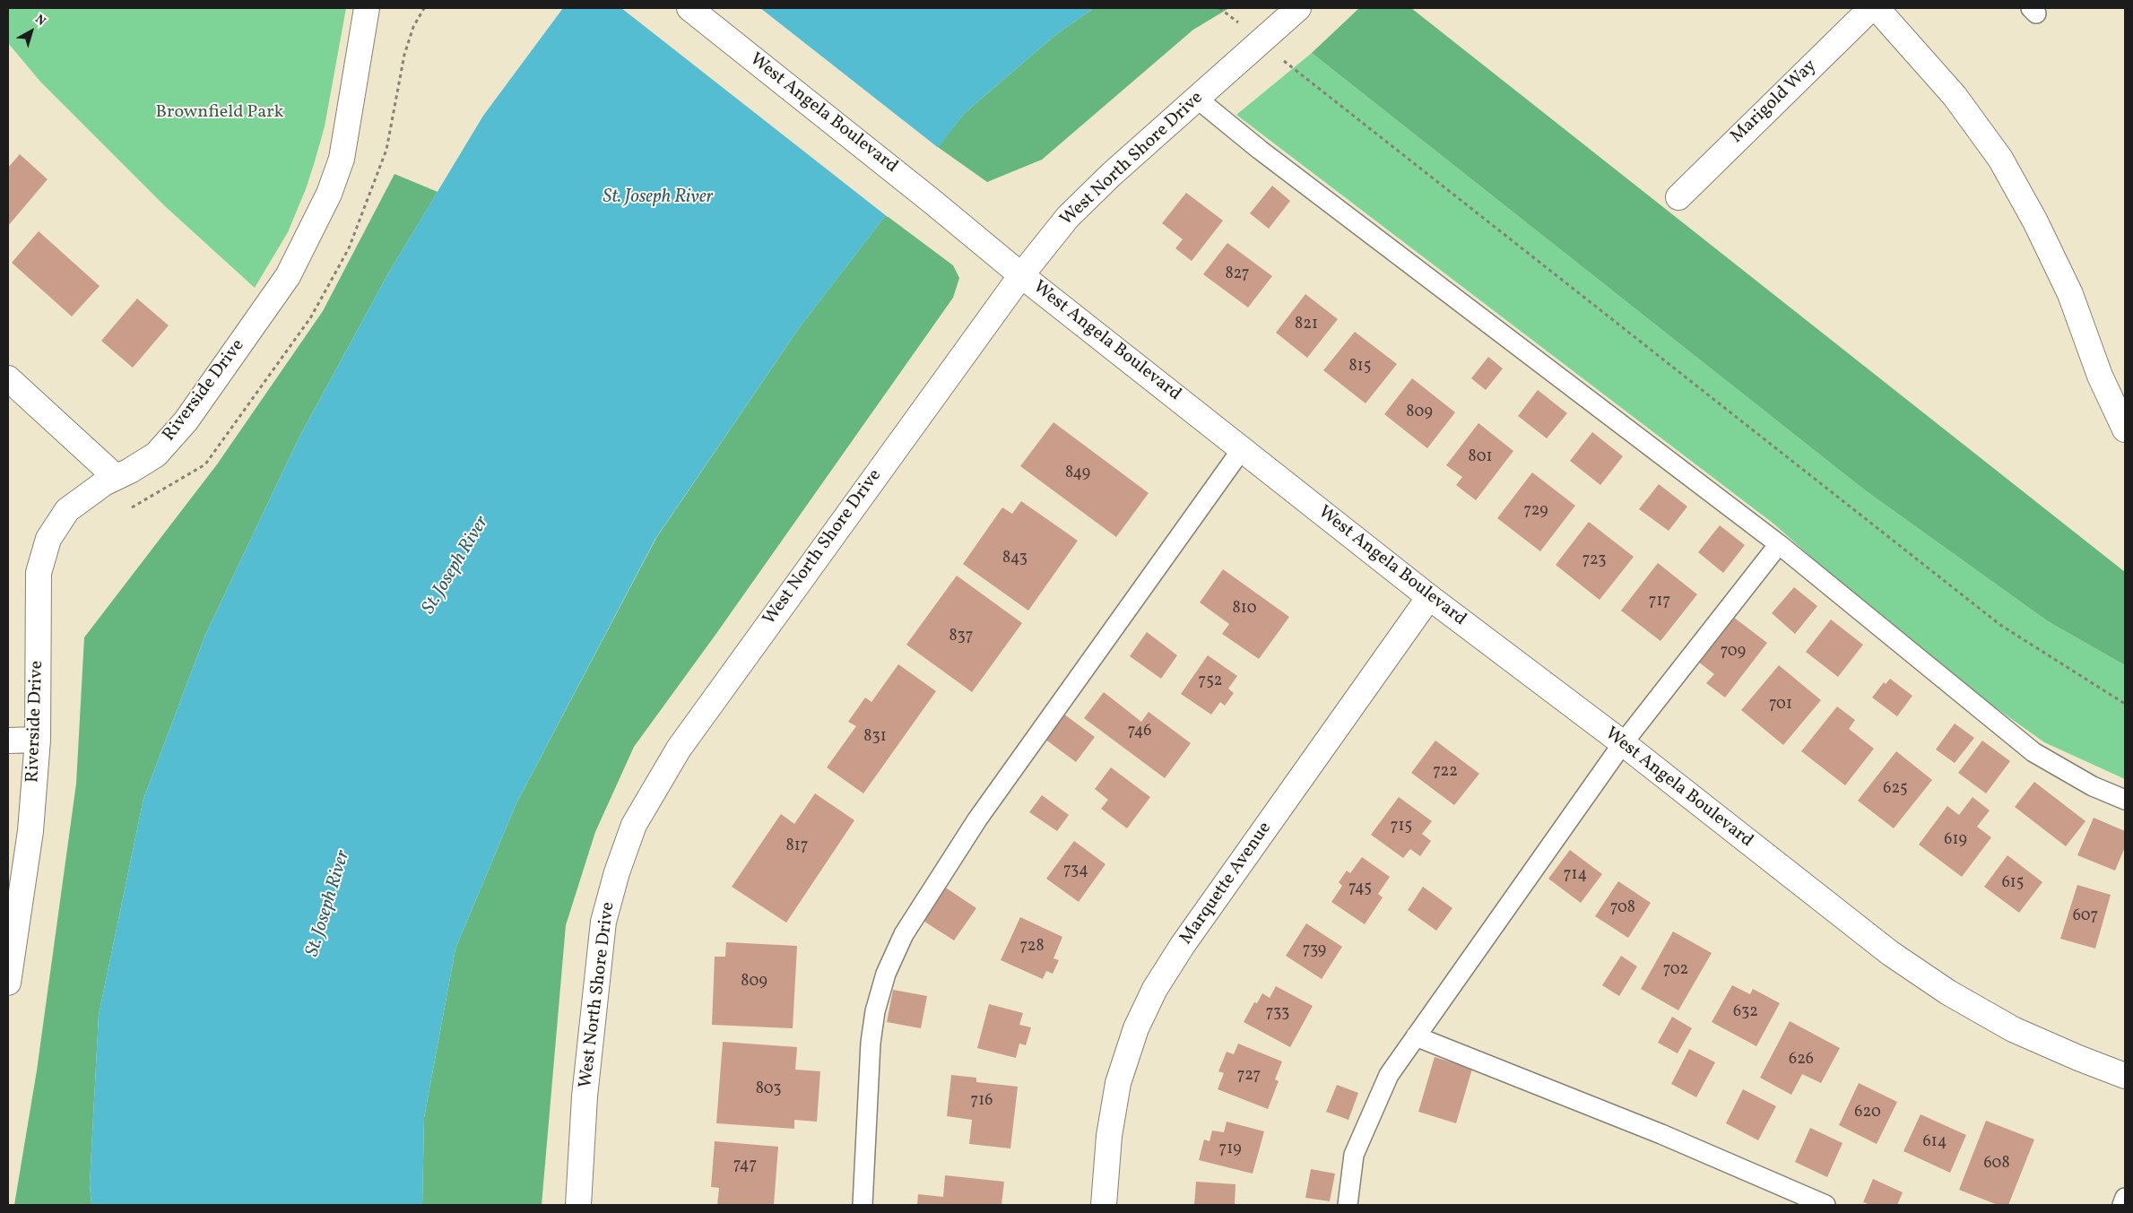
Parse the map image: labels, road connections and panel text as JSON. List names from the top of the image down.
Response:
{
  "streets": {
    "street": [
      "Marigold Way",
      "West Angela Boulevard",
      "West North Shore Drive",
      "Riverside Drive",
      "Marquette Avenue"
    ]
  },
  "crossings": [
    ["West Angela Boulevard", "West North Shore Drive"],
    ["West Angela Boulevard", "Marquette Avenue"]
  ],
  "water": ["St. Joseph River"],
  "parks": ["Brownfield Park"],
  "house_numbers": [
    "827",
    "821",
    "815",
    "809",
    "801",
    "849",
    "729",
    "843",
    "723",
    "717",
    "810",
    "837",
    "709",
    "752",
    "701",
    "746",
    "831",
    "722",
    "625",
    "715",
    "619",
    "817",
    "734",
    "714",
    "615",
    "745",
    "708",
    "607",
    "728",
    "739",
    "702",
    "809",
    "632",
    "733",
    "626",
    "727",
    "803",
    "716",
    "620",
    "614",
    "719",
    "608",
    "747"
  ],
  "north": "top right"
}
